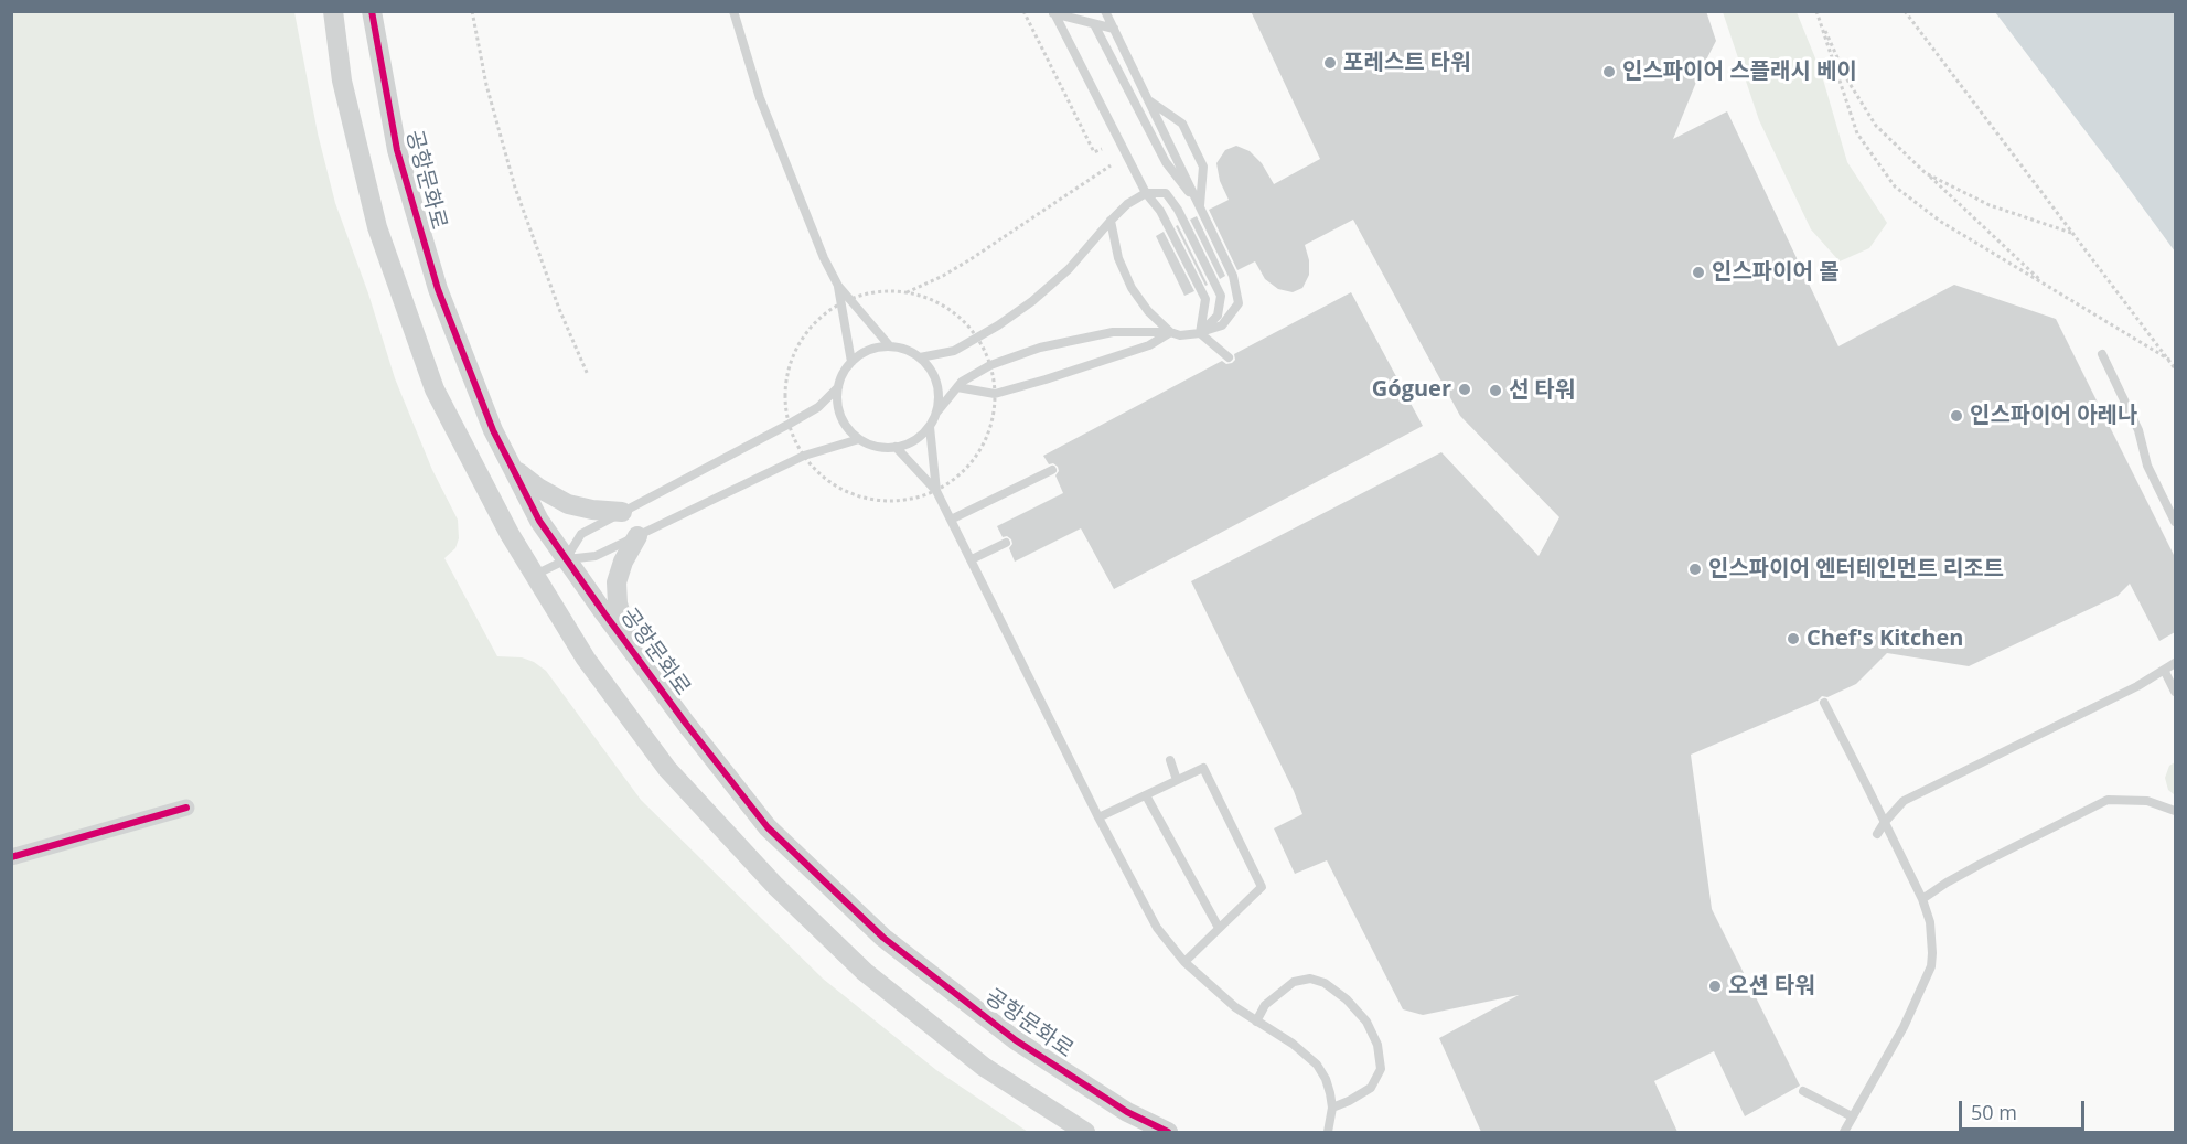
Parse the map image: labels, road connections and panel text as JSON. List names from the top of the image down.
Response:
{
  "streets": {
    "street": ["공항문화로"]
  },
  "places": [
    "포레스트 타워",
    "인스파이어 스플래시 베이",
    "인스파이어 몰",
    "Góguer",
    "선 타워",
    "인스파이어 아레나",
    "인스파이어 엔터테인먼트 리조트",
    "Chef's Kitchen",
    "오션 타워"
  ],
  "scale_bar": "50 m"
}
